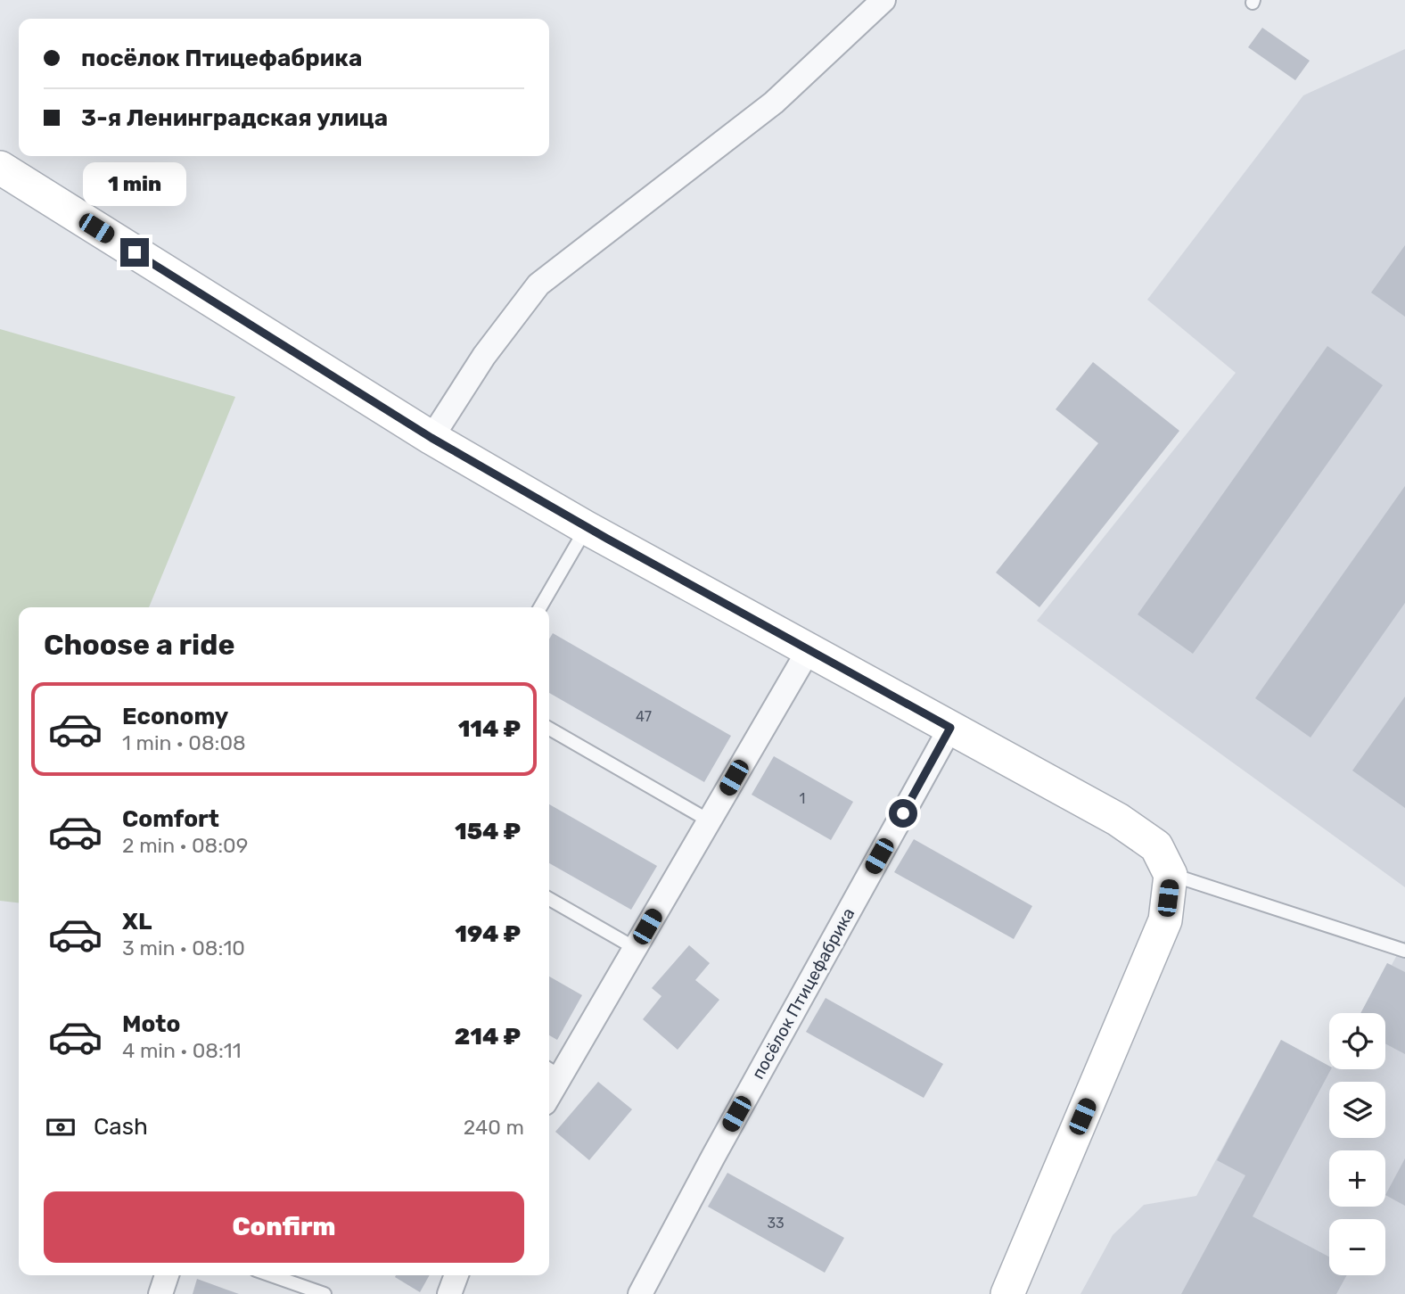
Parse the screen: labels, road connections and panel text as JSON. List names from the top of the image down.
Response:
{
  "streets": {
    "street": ["посёлок Птицефабрика"]
  },
  "house_numbers": ["47", "1", "33"],
  "page": {
    "banner": ["посёлок Птицефабрика", "3-я Ленинградская улица"],
    "bubble": "1 min",
    "heading": "Choose a ride",
    "list": [
      {
        "name": "Economy",
        "note": "1 min · 08:08",
        "value": "114 ₽"
      },
      {
        "name": "Comfort",
        "note": "2 min · 08:09",
        "value": "154 ₽"
      },
      {
        "name": "XL",
        "note": "3 min · 08:10",
        "value": "194 ₽"
      },
      {
        "name": "Moto",
        "note": "4 min · 08:11",
        "value": "214 ₽"
      }
    ],
    "map_buttons": ["+", "−"],
    "pay": ["Cash", "240 m"],
    "buttons": "Confirm"
  }
}
